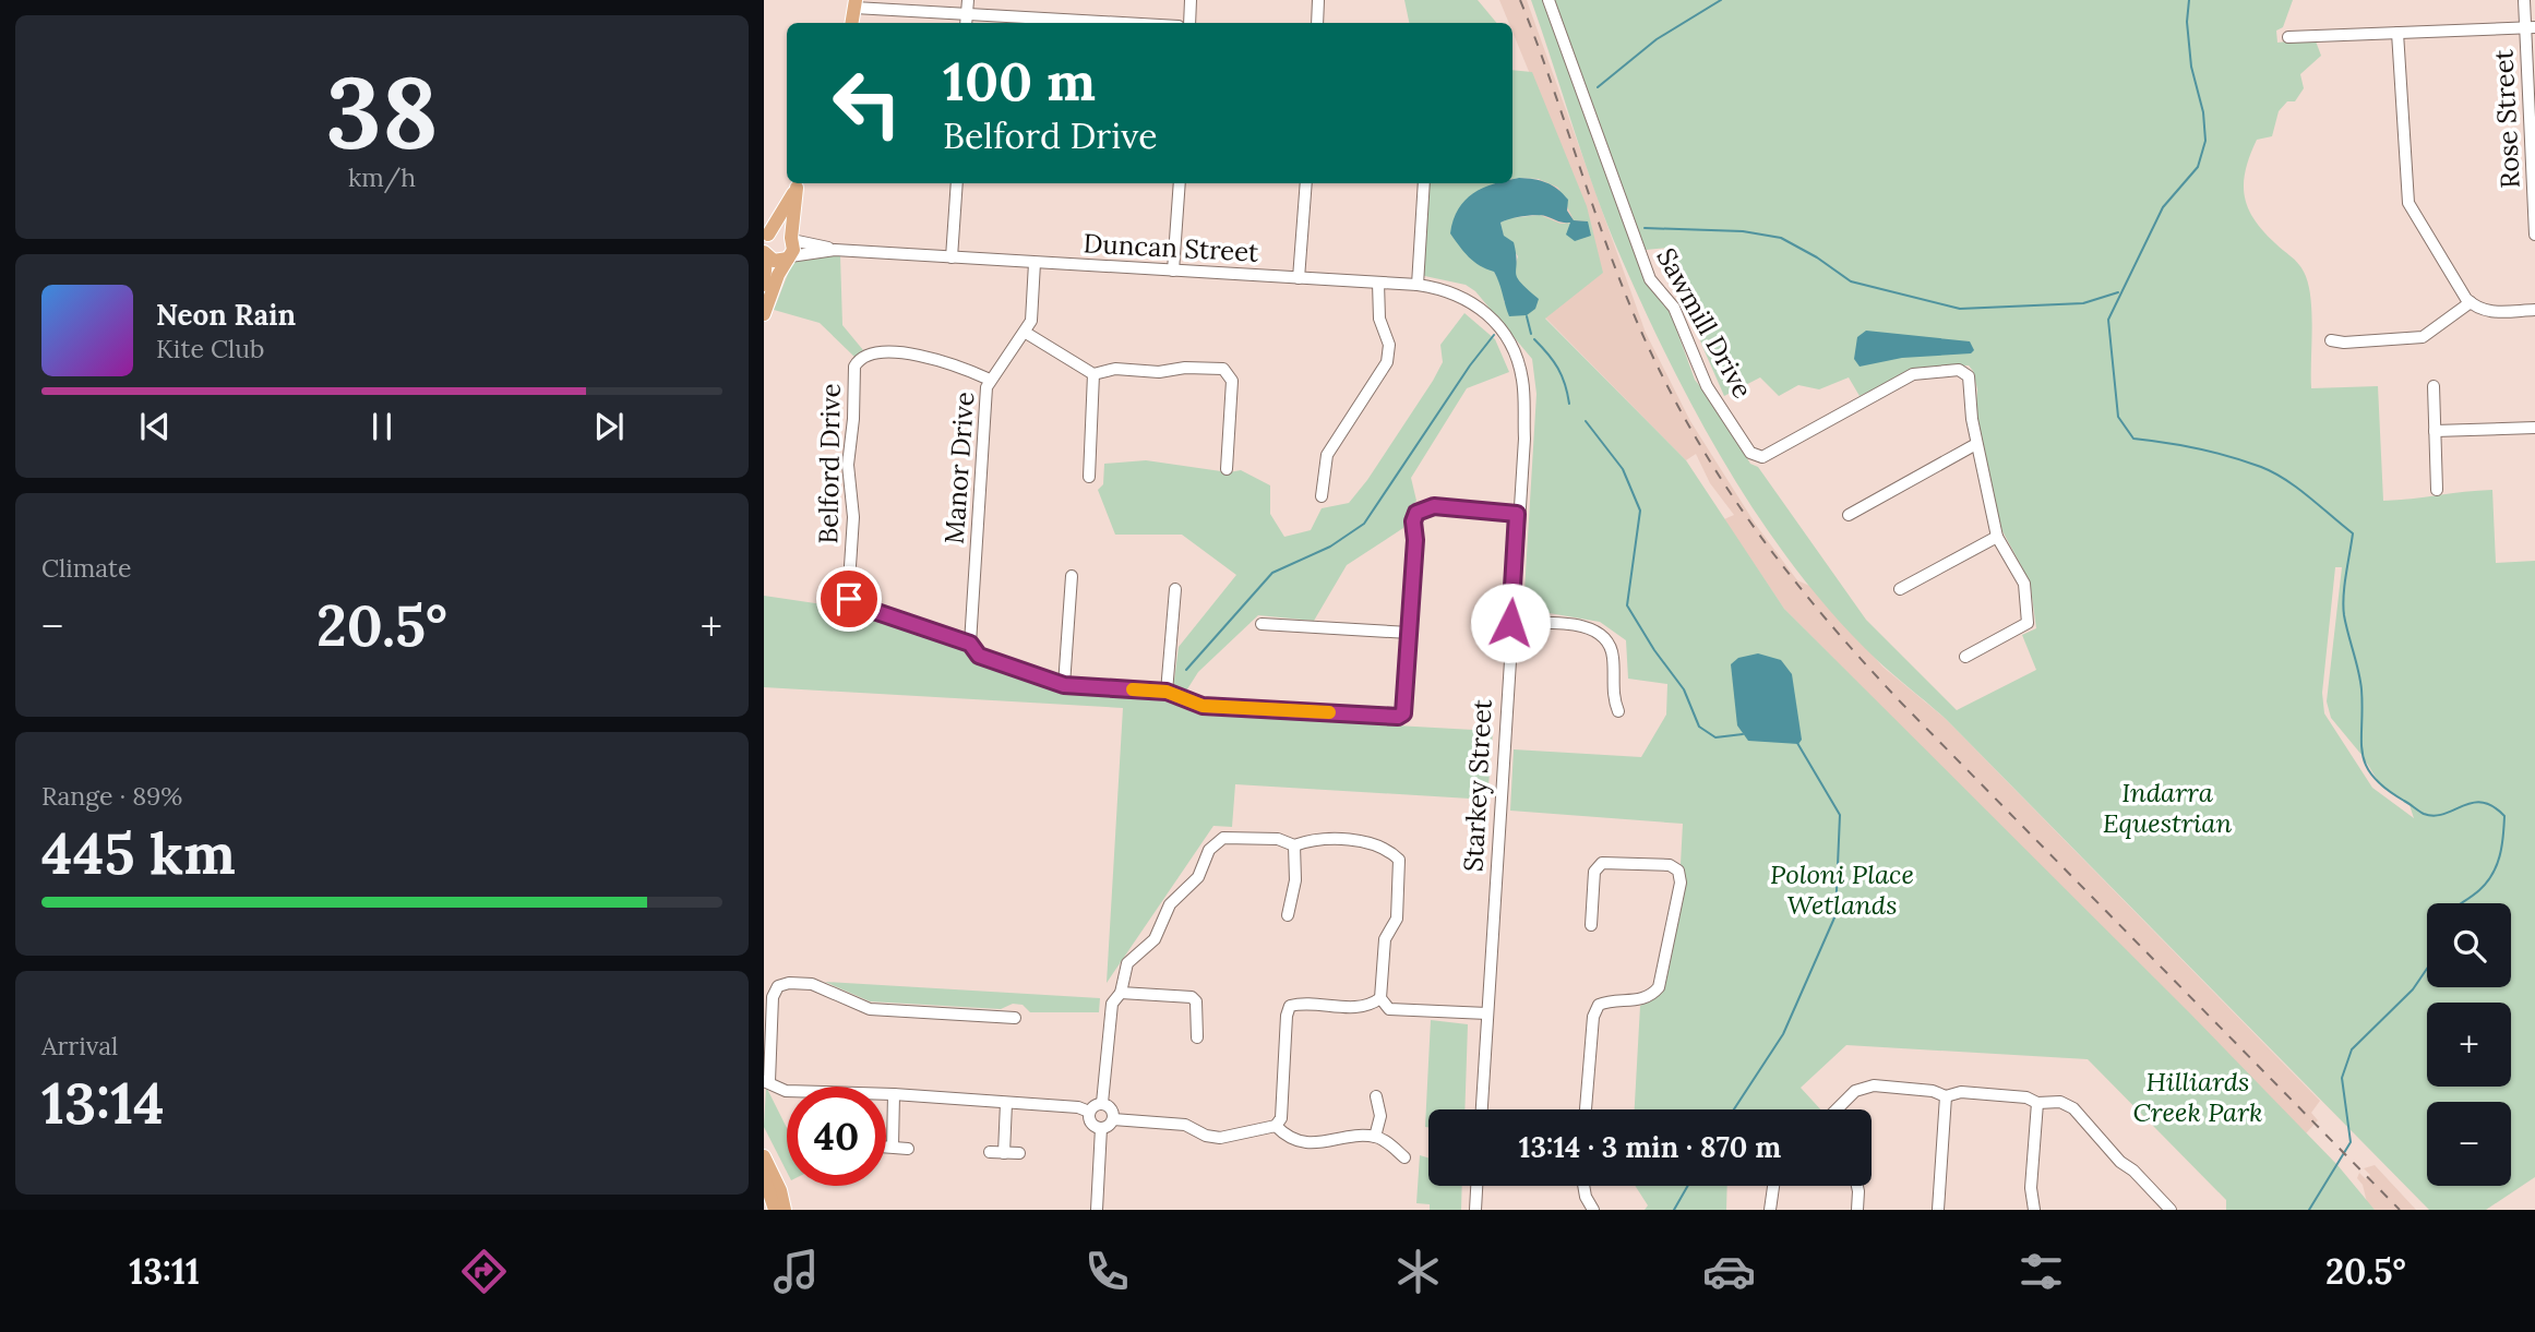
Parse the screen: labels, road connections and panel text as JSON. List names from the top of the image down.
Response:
{
  "streets": {
    "street": [
      "Rose Street",
      "Duncan Street",
      "Sawmill Drive",
      "Belford Drive",
      "Manor Drive",
      "Starkey Street"
    ]
  },
  "crossings": [
    ["Duncan Street", "Manor Drive"],
    ["Duncan Street", "Starkey Street"],
    ["Belford Drive", "Manor Drive"],
    ["Belford Drive", "Starkey Street"]
  ],
  "parks": ["Indarra Equestrian", "Poloni Place Wetlands", "Hilliards Creek Park"],
  "page": {
    "tile": [
      ["38", "km/h"],
      "Climate",
      ["Range · 89%", "445 km"],
      ["Arrival", "13:14"]
    ],
    "turn": ["100 m", "Belford Drive"],
    "song": ["Neon Rain", "Kite Club"],
    "heat": ["−", "20.5°", "+"],
    "map_buttons": ["+", "−"],
    "limit": "40",
    "trip": "13:14 · 3 min · 870 m",
    "tabs": ["13:11", "20.5°"]
  }
}
